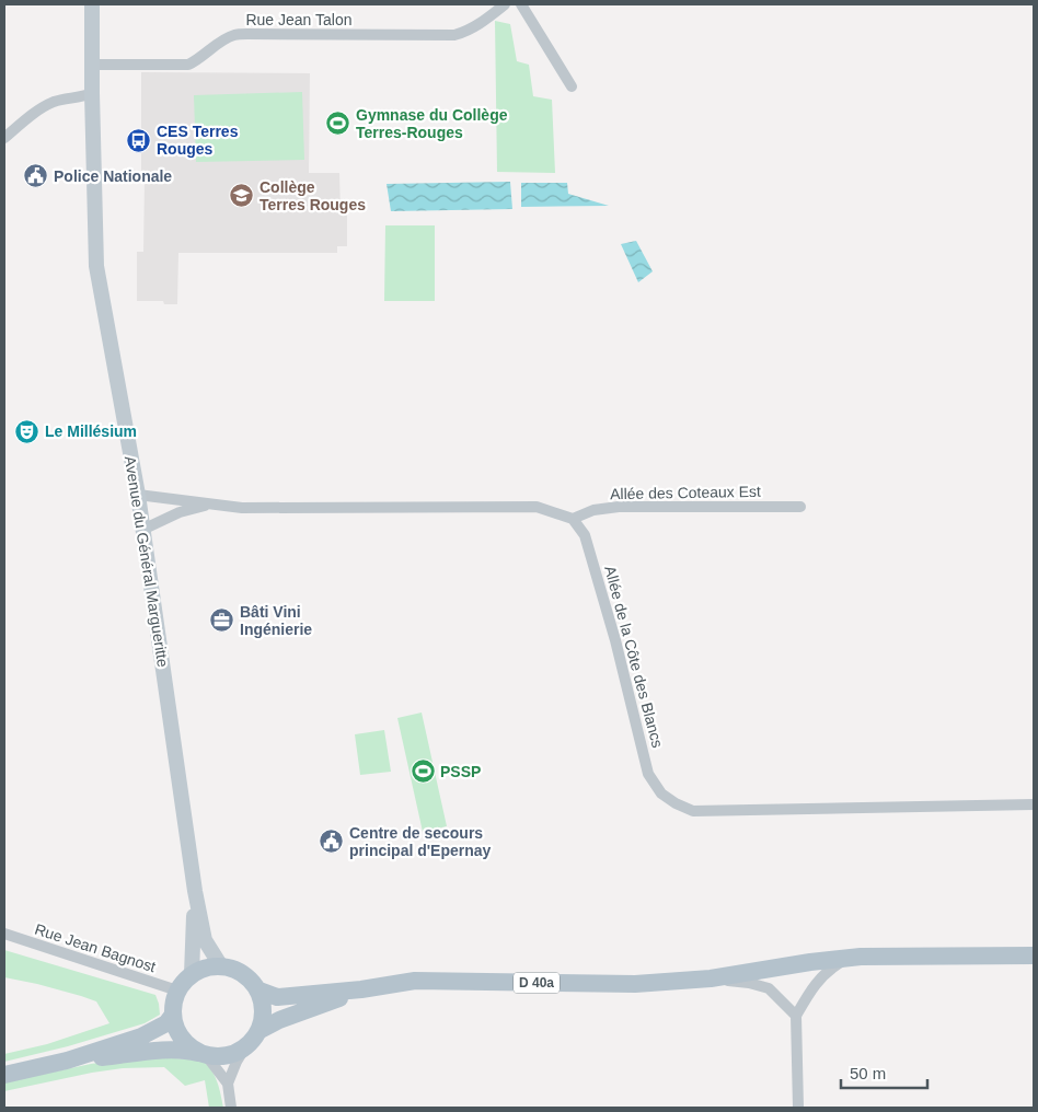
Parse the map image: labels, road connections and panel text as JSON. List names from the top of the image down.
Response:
{
  "streets": {
    "main road": ["D 40a"],
    "street": [
      "Rue Jean Talon",
      "Allée des Coteaux Est",
      "Avenue du Général Margueritte",
      "Allée de la Côte des Blancs",
      "Rue Jean Bagnost"
    ]
  },
  "crossings": [
    ["Rue Jean Talon", "Avenue du Général Margueritte"],
    ["Allée des Coteaux Est", "Allée de la Côte des Blancs"],
    ["Avenue du Général Margueritte", "Rue Jean Bagnost"],
    ["Avenue du Général Margueritte", "D 40a"],
    ["Rue Jean Bagnost", "D 40a"]
  ],
  "places": {
    "sports": ["Gymnase du Collège Terres-Rouges", "PSSP"],
    "bus stop": ["CES Terres Rouges"],
    "public building": ["Police Nationale", "Centre de secours principal d'Epernay"],
    "school or university": ["Collège Terres Rouges"],
    "theatre": ["Le Millésium"],
    "office": ["Bâti Vini Ingénierie"]
  },
  "scale_bar": "50 m"
}
